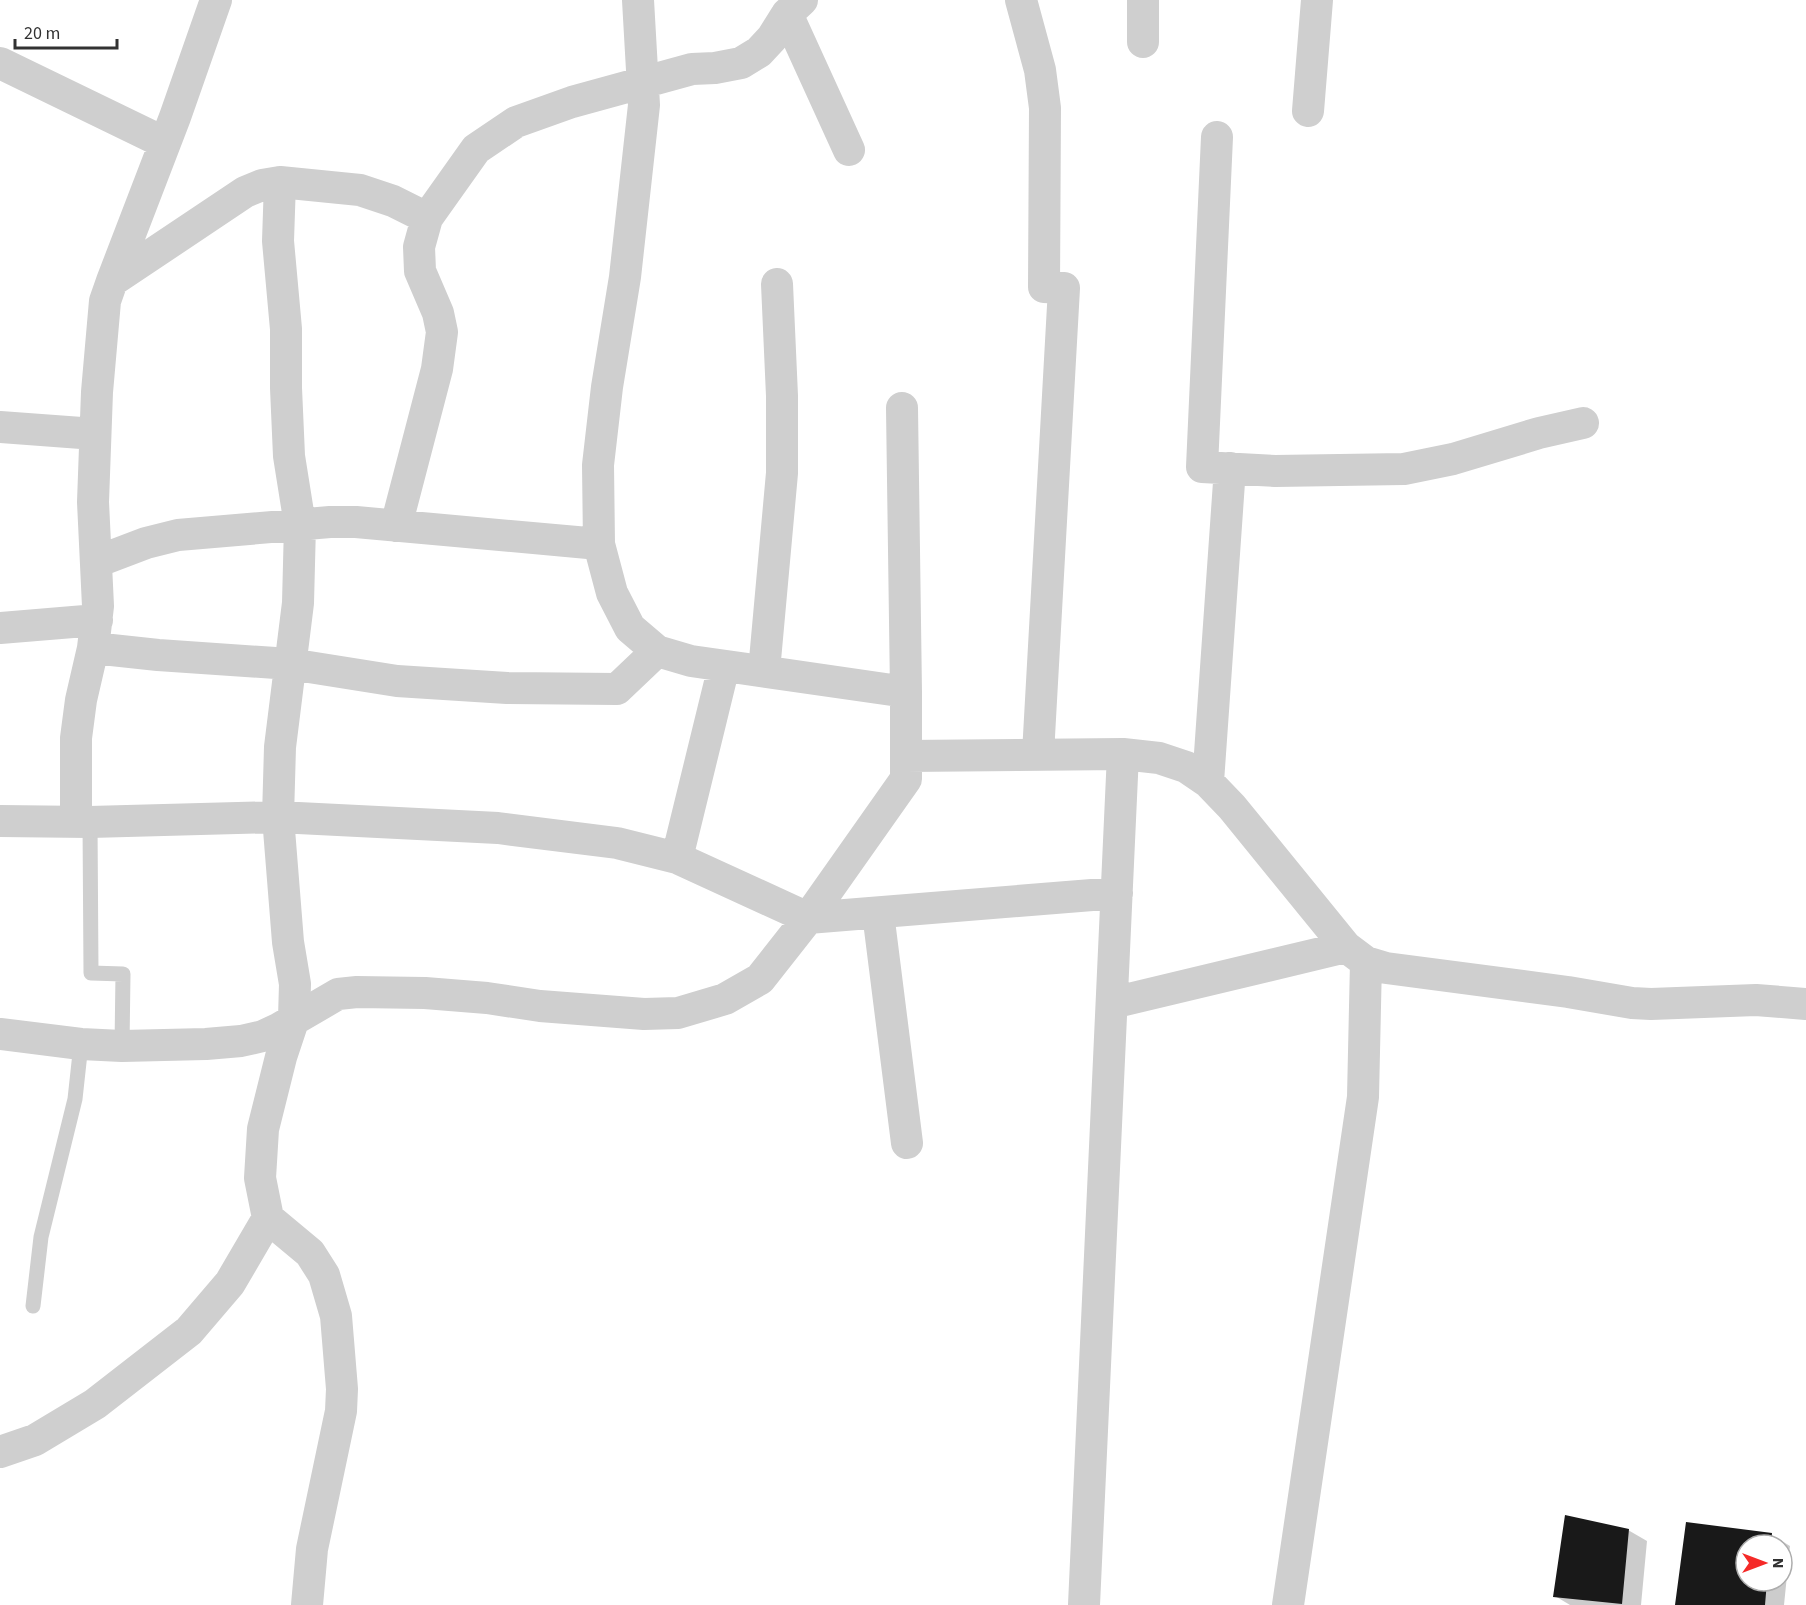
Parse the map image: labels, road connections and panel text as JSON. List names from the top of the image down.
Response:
{
  "scale_bar": "20 m",
  "north": "right"
}
